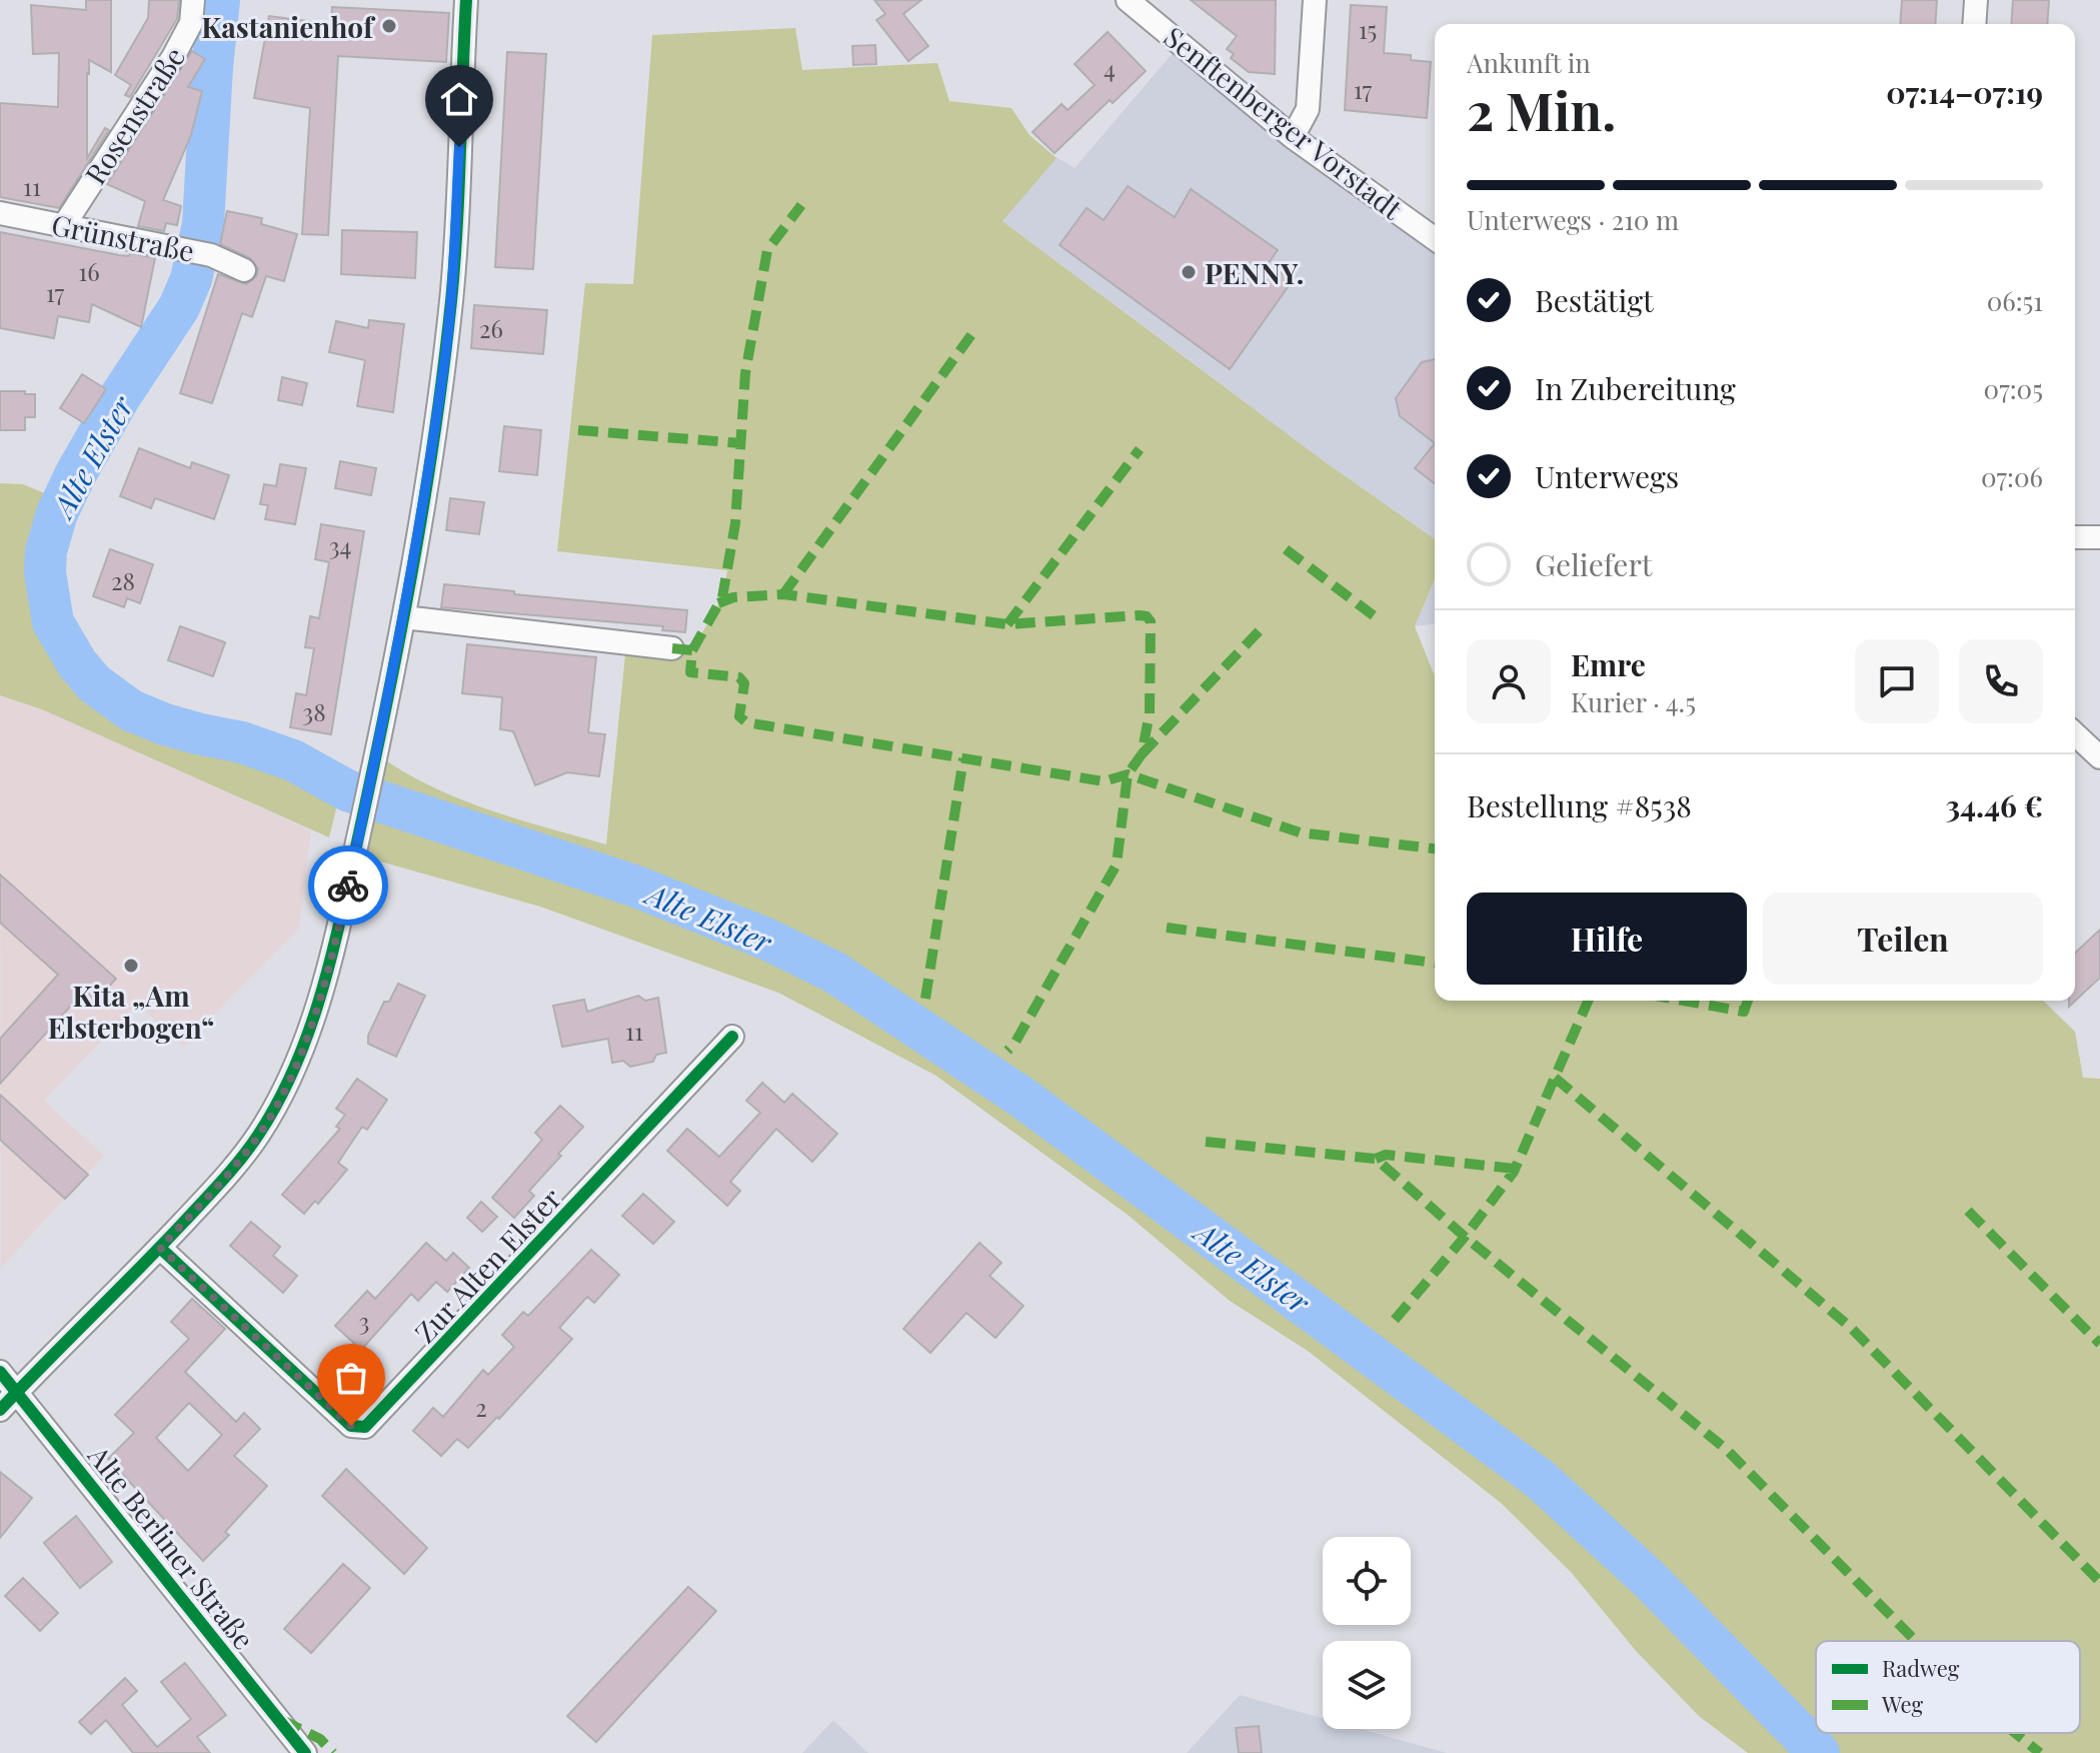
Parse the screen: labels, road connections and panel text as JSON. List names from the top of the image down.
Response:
{
  "streets": {
    "street": [
      "Rosenstraße",
      "Senftenberger Vorstadt",
      "Grünstraße",
      "Zur Alten Elster",
      "Alte Berliner Straße"
    ]
  },
  "crossings": [
    ["Rosenstraße", "Grünstraße"]
  ],
  "water": ["Alte Elster"],
  "places": ["Kastanienhof", "PENNY.", "Kita „Am Elsterbogen“"],
  "house_numbers": [
    "15",
    "4",
    "17",
    "11",
    "16",
    "17",
    "26",
    "34",
    "28",
    "38",
    "11",
    "3",
    "2"
  ],
  "legend": ["Radweg", "Weg"],
  "page": {
    "heading": ["2 Min.", "Ankunft in", "07:14–07:19"],
    "panel": [
      "Emre",
      "Kurier · 4.5",
      "Bestellung #8538",
      "34.46 €"
    ],
    "bar": "Unterwegs · 210 m",
    "list": [
      ["Bestätigt", "06:51"],
      ["In Zubereitung", "07:05"],
      ["Unterwegs", "07:06"],
      "Geliefert"
    ],
    "buttons": ["Hilfe", "Teilen"]
  }
}
